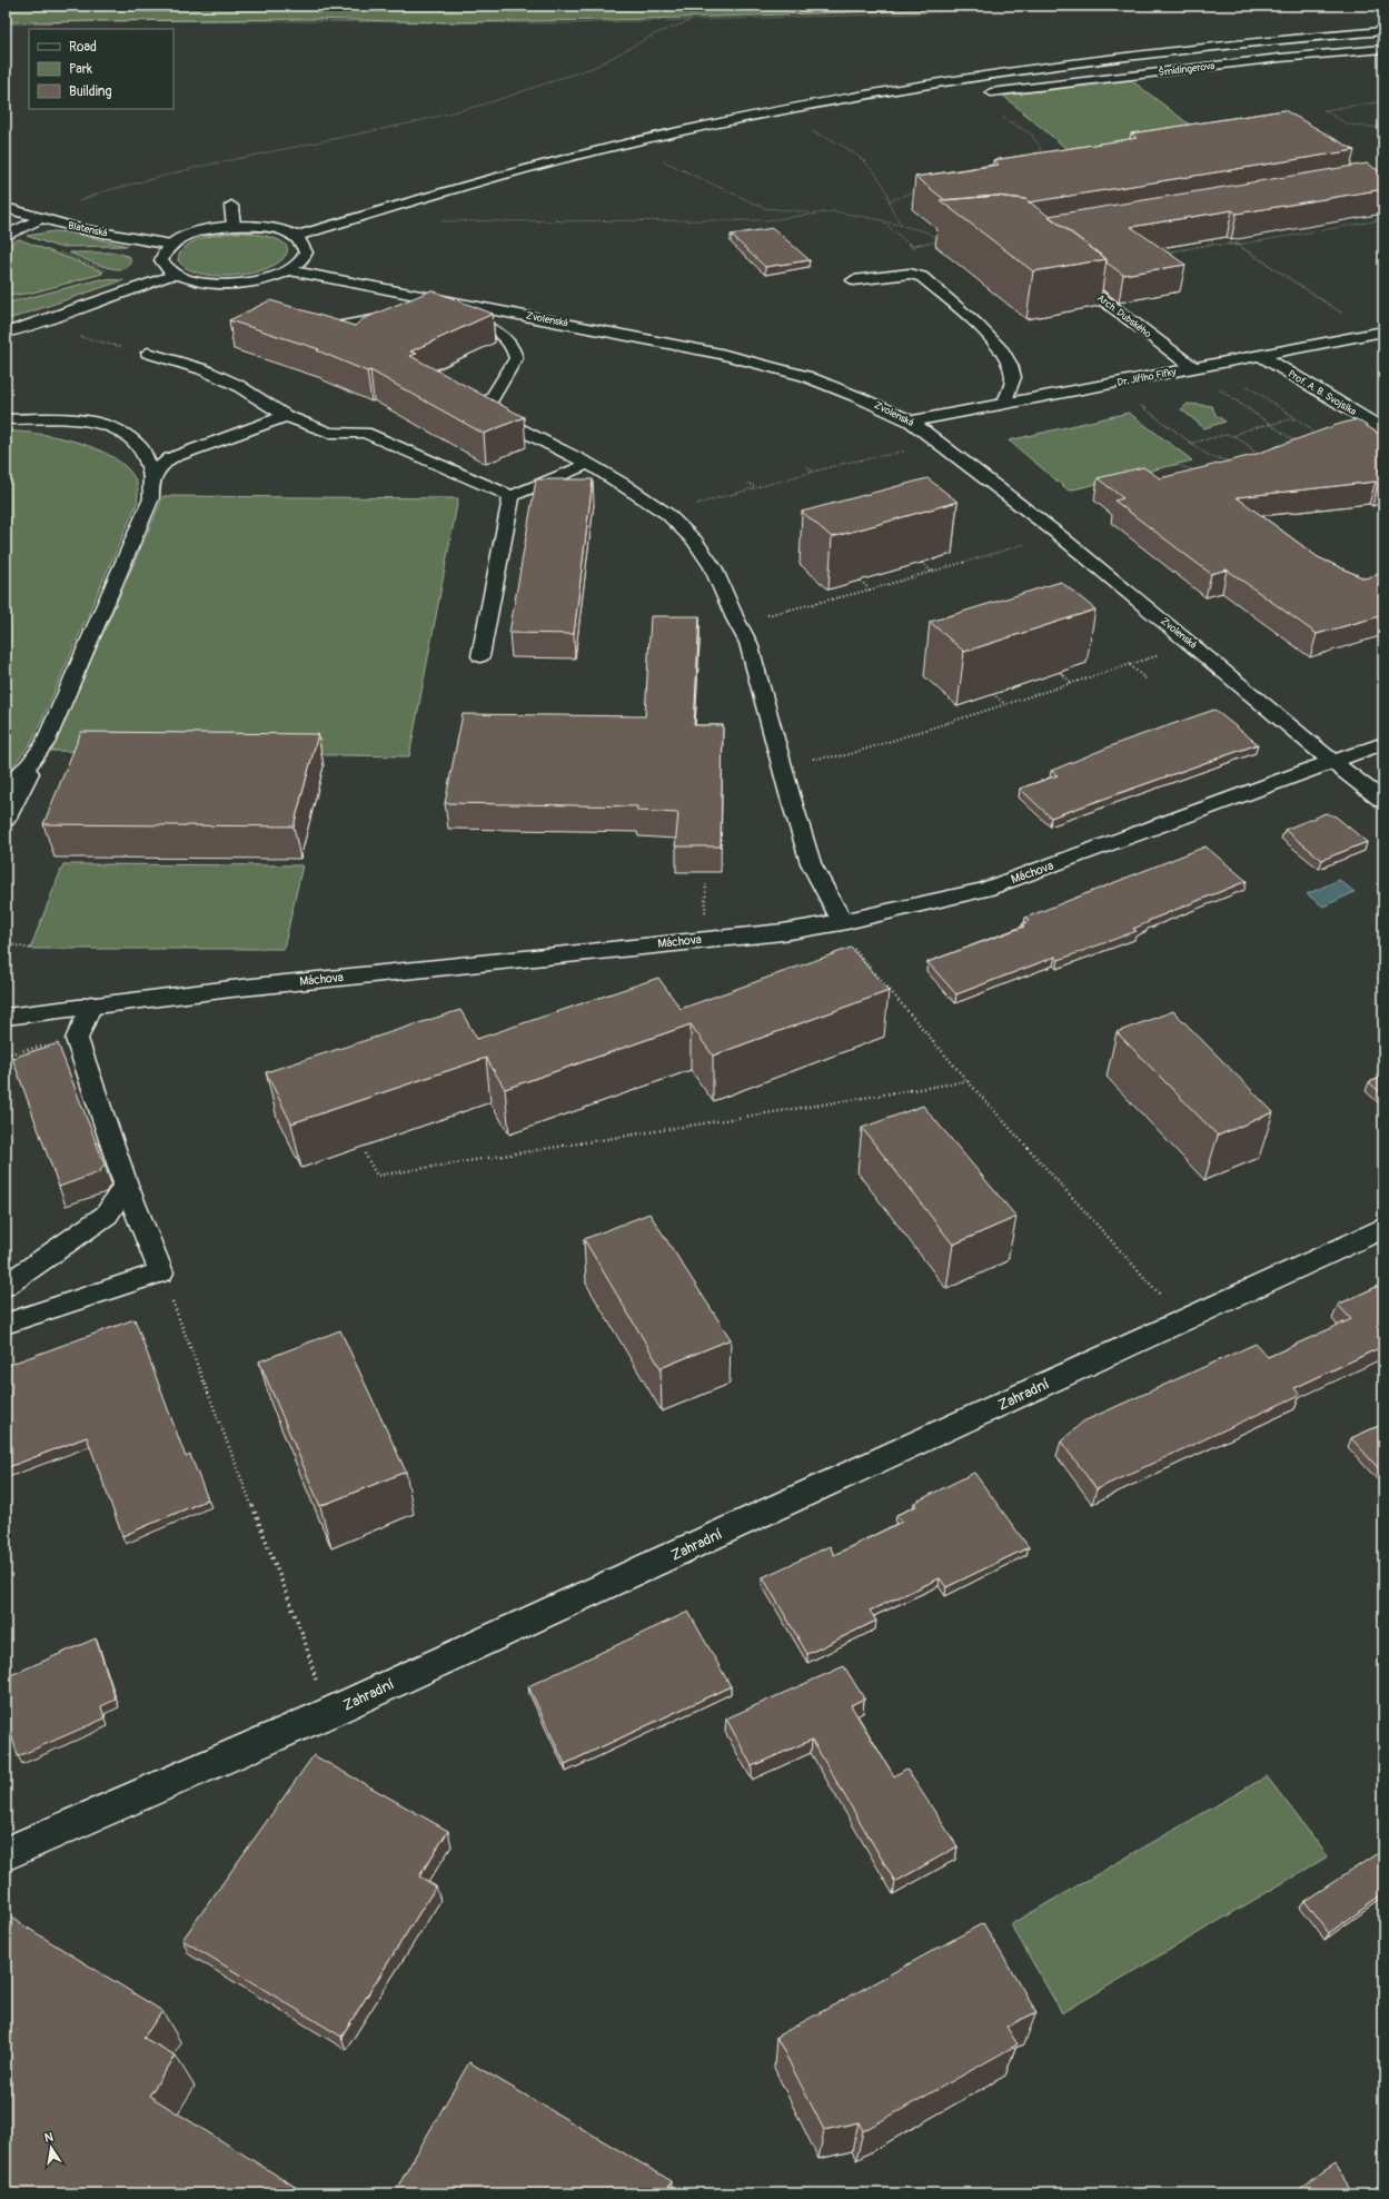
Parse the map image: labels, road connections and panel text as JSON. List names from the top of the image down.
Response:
{
  "streets": {
    "street": [
      "Šmidingerova",
      "Blatenská",
      "Arch. Dubského",
      "Zvolenská",
      "Dr. Jiřího Fifky",
      "Prof. A. B. Svojsíka",
      "Máchova",
      "Zahradní"
    ]
  },
  "crossings": [
    ["Arch. Dubského", "Dr. Jiřího Fifky"],
    ["Zvolenská", "Dr. Jiřího Fifky"],
    ["Zvolenská", "Máchova"],
    ["Dr. Jiřího Fifky", "Prof. A. B. Svojsíka"]
  ],
  "legend": ["Road", "Park", "Building"],
  "north": "top"
}
